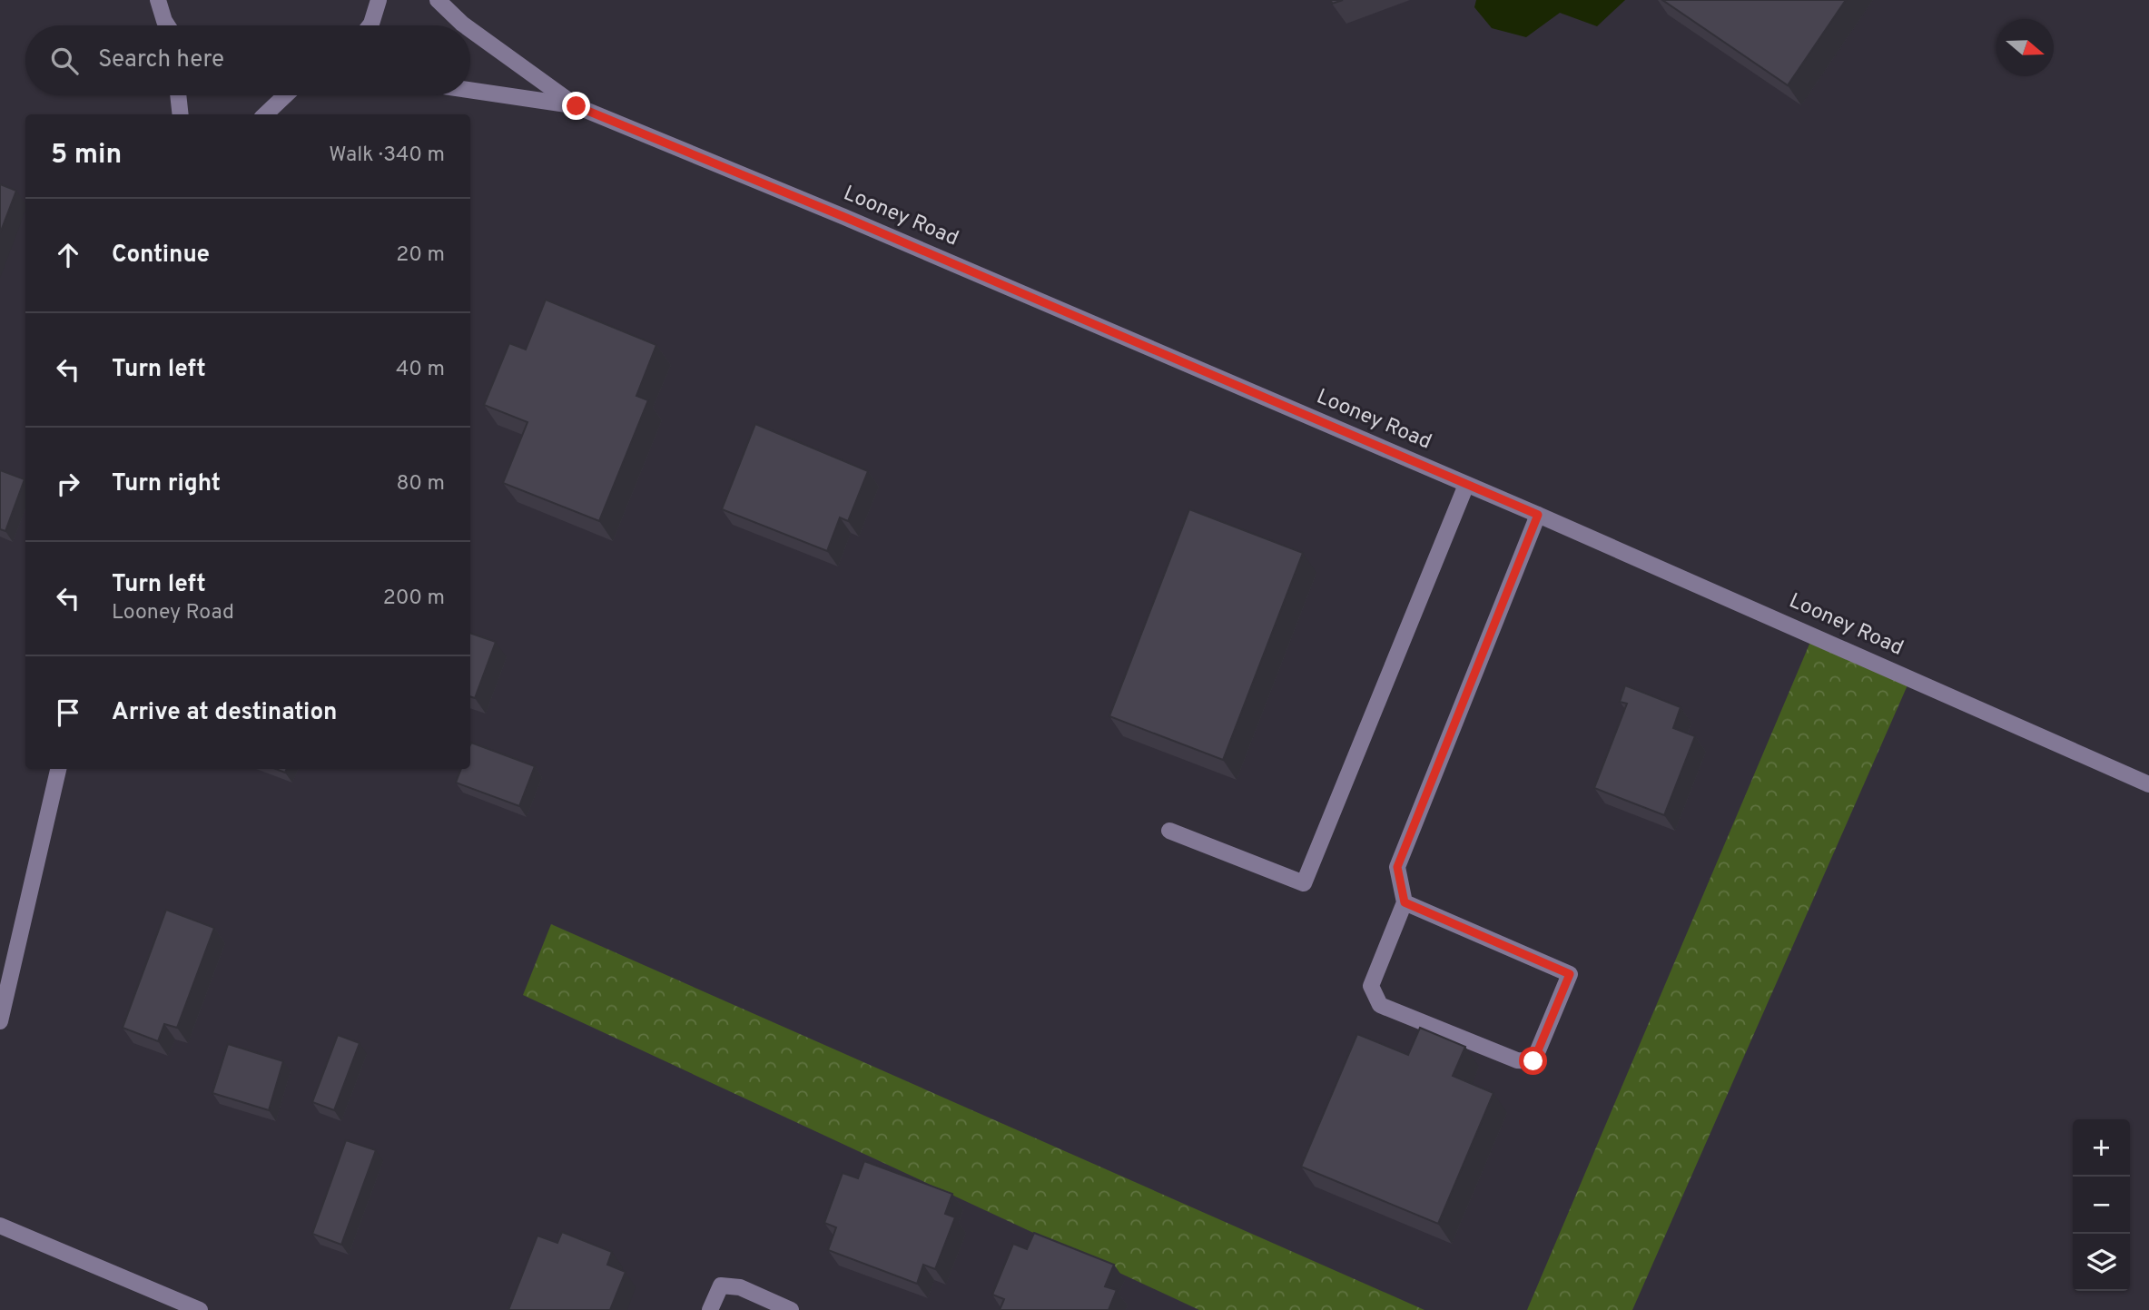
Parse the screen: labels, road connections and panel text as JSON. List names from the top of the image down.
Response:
{
  "streets": {
    "street": ["Looney Road"]
  },
  "north": "right",
  "page": {
    "search": "Search here",
    "heading": ["5 min", "Walk · 340 m"],
    "list": [
      ["Continue", "20 m"],
      ["Turn left", "40 m"],
      ["Turn right", "80 m"],
      ["Turn left", "Looney Road", "200 m"],
      "Arrive at destination"
    ],
    "map_buttons": ["+", "−"]
  }
}
